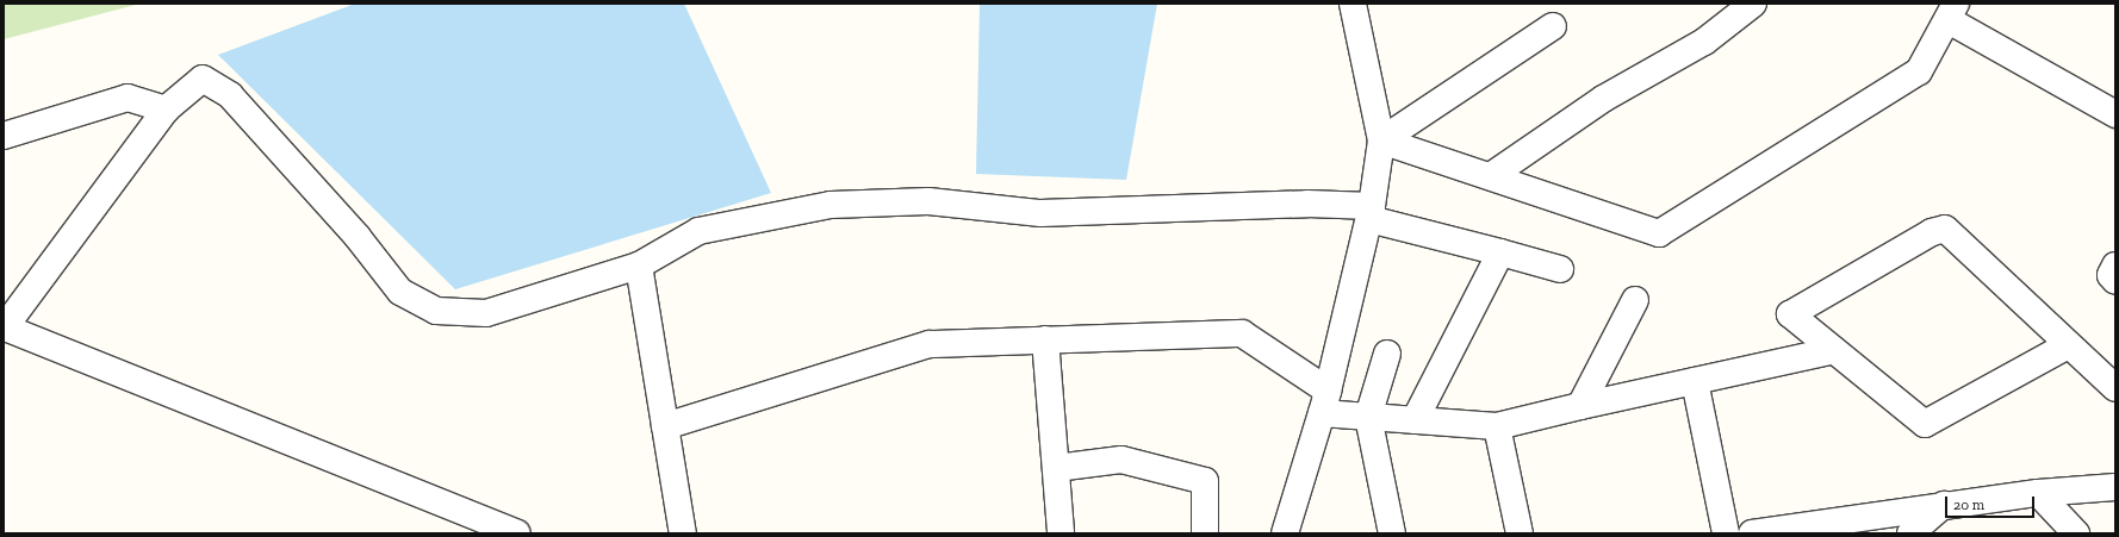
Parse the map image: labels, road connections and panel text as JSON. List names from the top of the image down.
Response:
{
  "scale_bar": "20 m"
}
